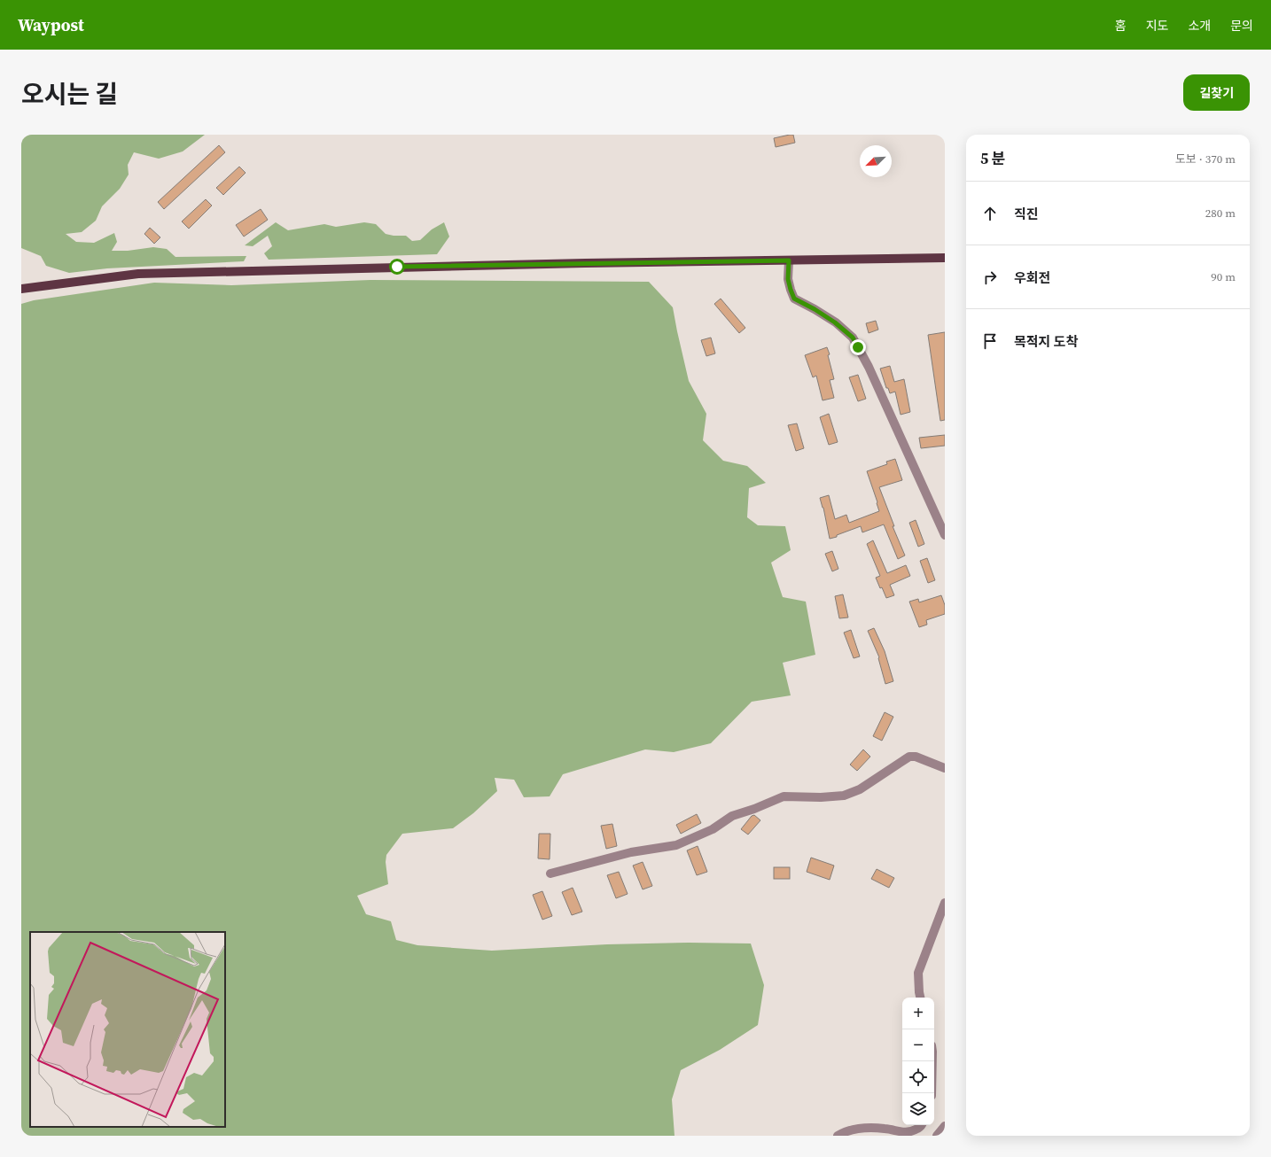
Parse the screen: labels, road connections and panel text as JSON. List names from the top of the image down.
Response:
{
  "north": "bottom left",
  "page": {
    "header": "Waypost",
    "nav": [
      "홈",
      "지도",
      "소개",
      "문의"
    ],
    "title": "오시는 길",
    "buttons": "길찾기",
    "heading": ["5 분", "도보 · 370 m"],
    "list": [
      ["직진", "280 m"],
      ["우회전", "90 m"],
      "목적지 도착"
    ],
    "map_buttons": ["+", "−"]
  }
}
